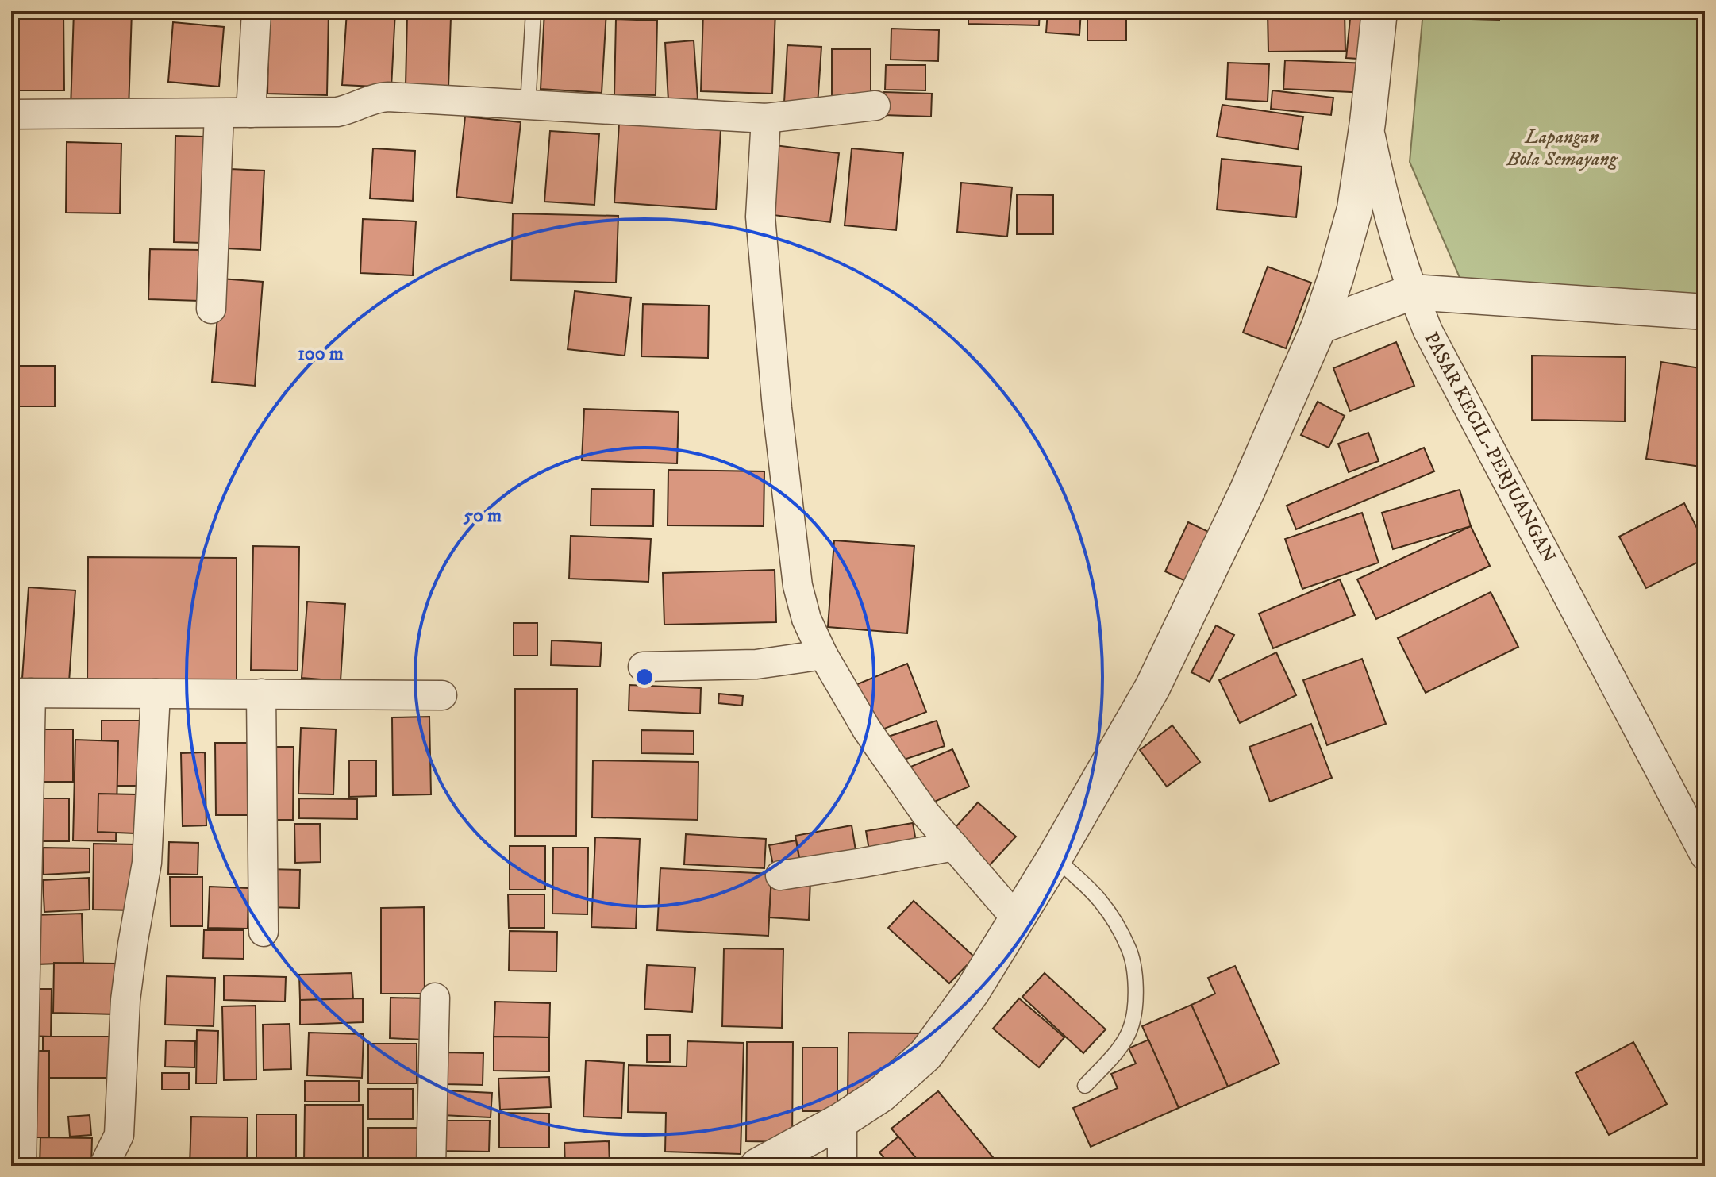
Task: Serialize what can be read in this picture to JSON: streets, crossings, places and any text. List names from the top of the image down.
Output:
{
  "streets": {
    "street": ["PASAR KECIL-PERJUANGAN"]
  },
  "parks": ["Lapangan Bola Semayang"],
  "rings": ["100 m", "50 m"]
}
